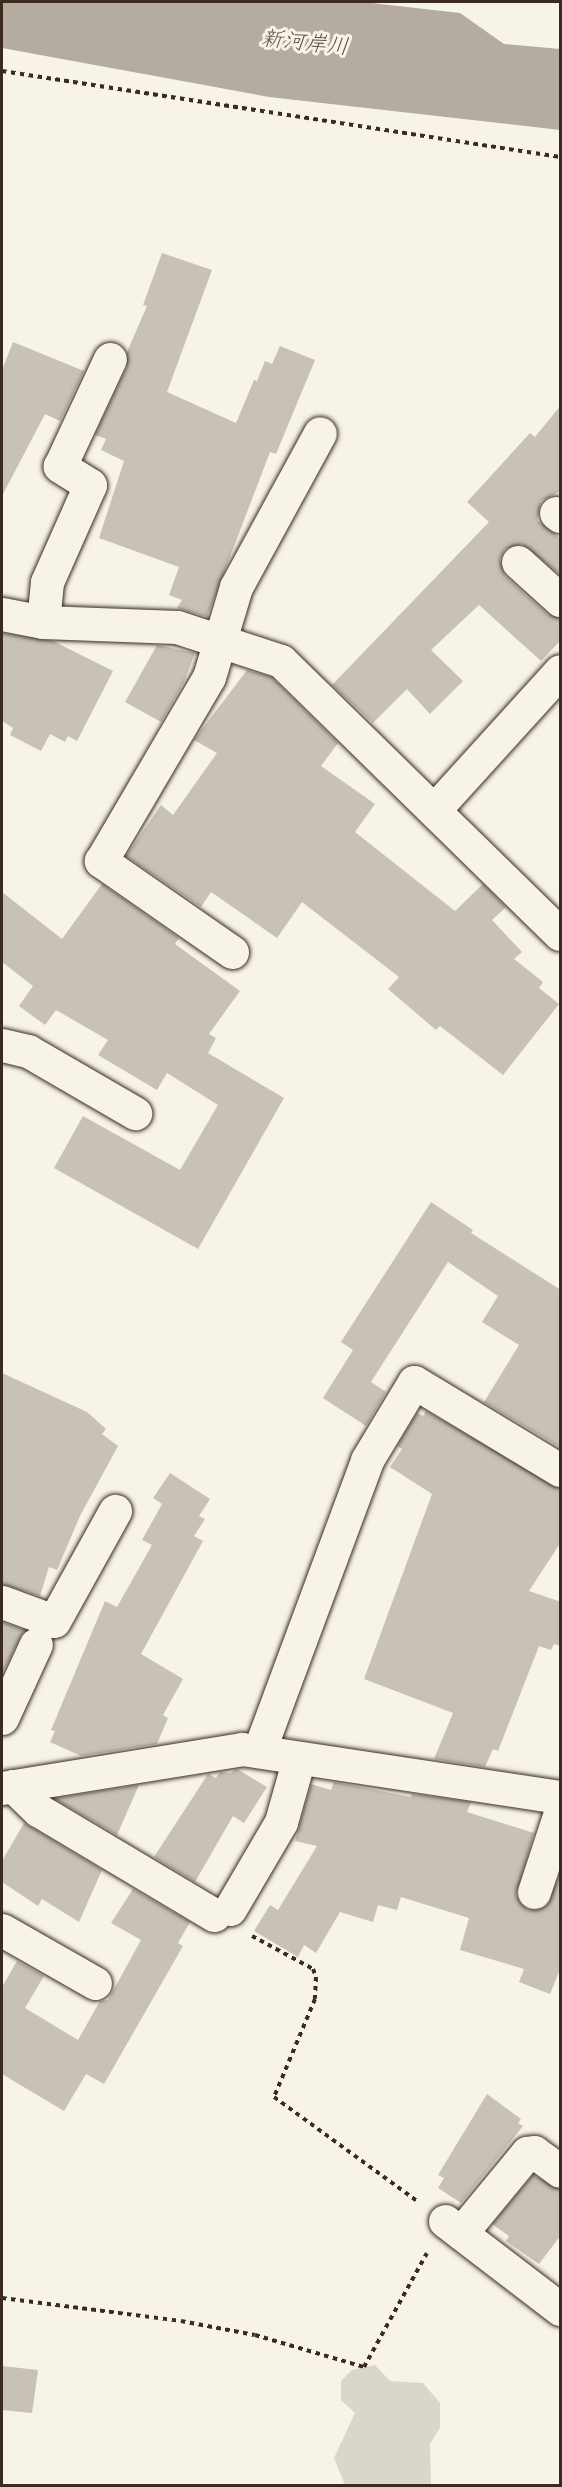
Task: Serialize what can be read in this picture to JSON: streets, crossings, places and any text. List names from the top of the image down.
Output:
{
  "water": ["新河岸川"]
}
